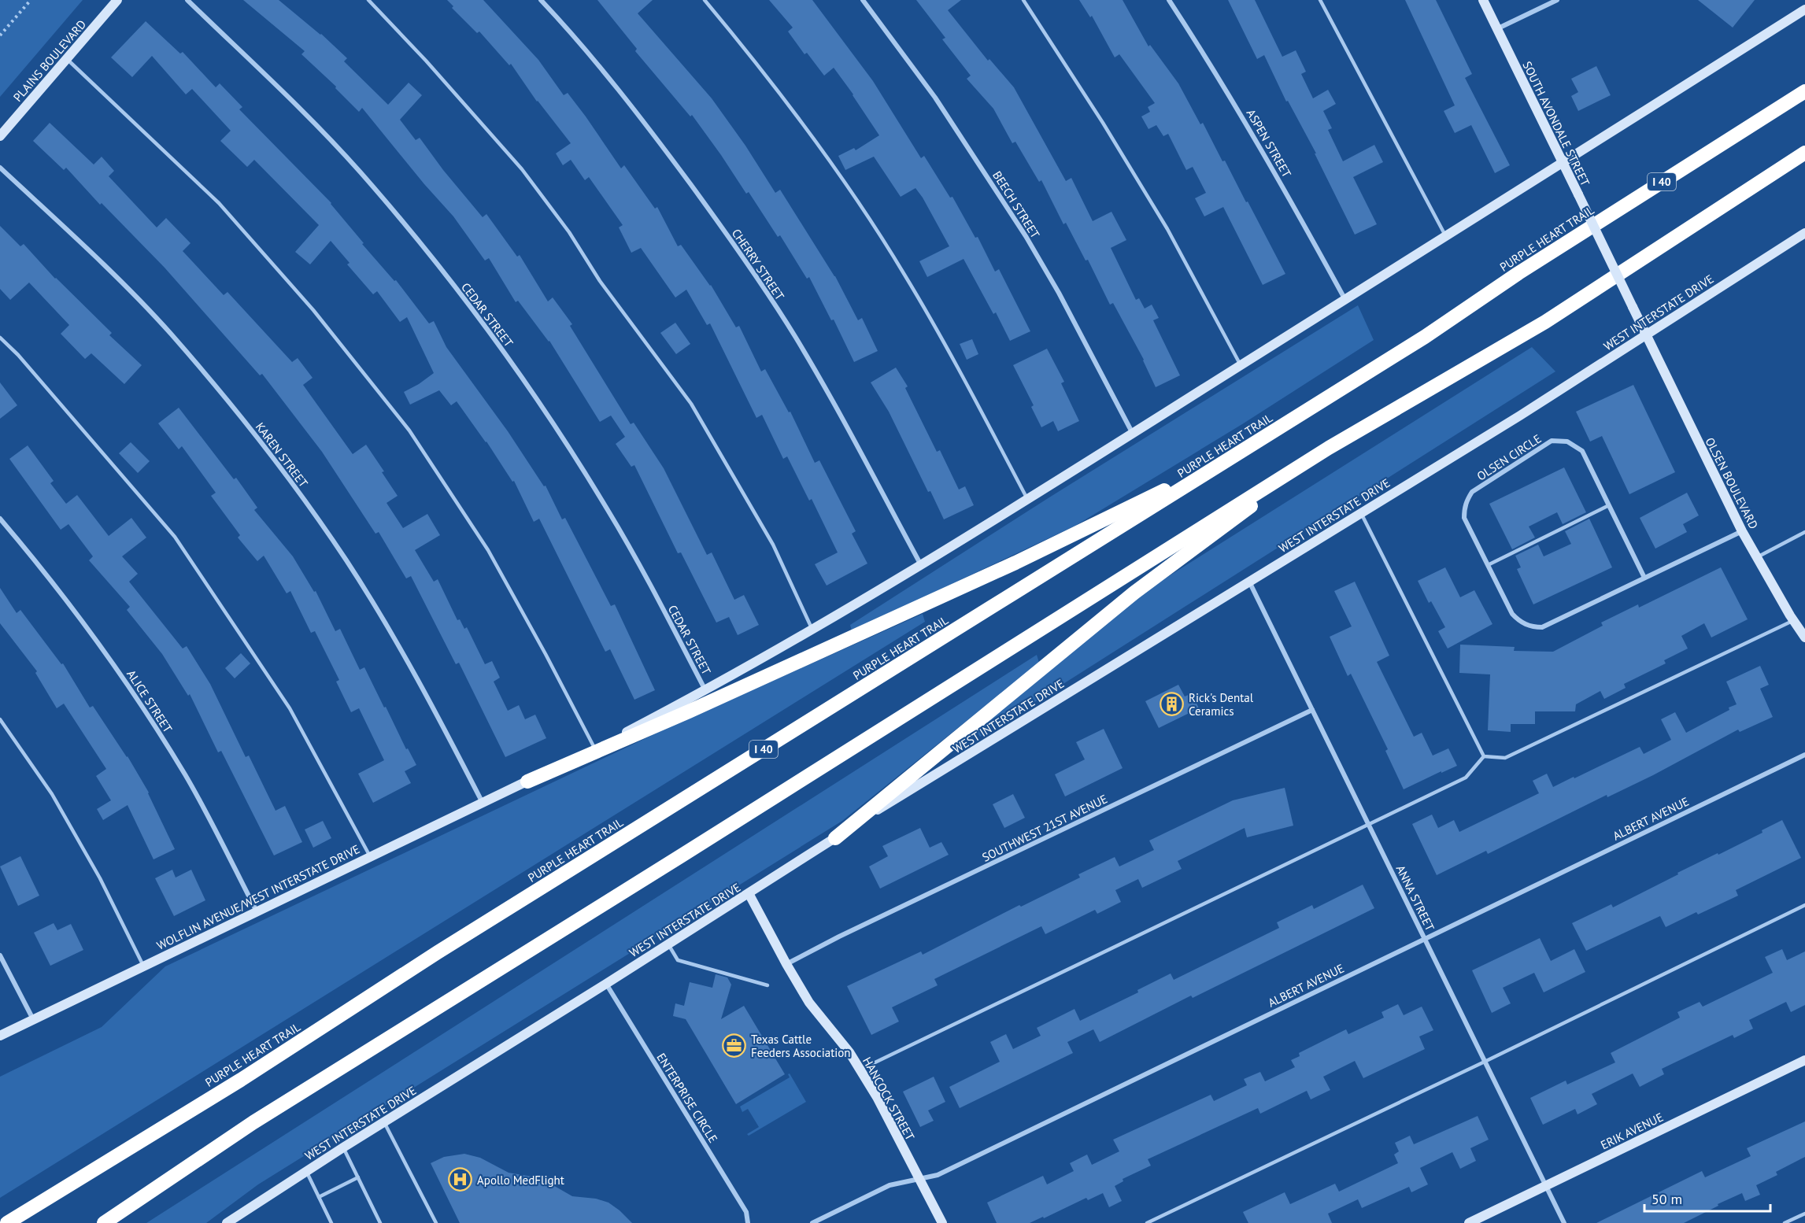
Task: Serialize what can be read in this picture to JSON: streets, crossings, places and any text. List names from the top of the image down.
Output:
{
  "streets": {
    "highway": ["I 40", "PURPLE HEART TRAIL"],
    "main road": [
      "PLAINS BOULEVARD",
      "SOUTH AVONDALE STREET",
      "WEST INTERSTATE DRIVE",
      "OLSEN BOULEVARD",
      "WOLFLIN AVENUE/WEST INTERSTATE DRIVE",
      "HANCOCK STREET",
      "ERIK AVENUE"
    ],
    "street": [
      "ASPEN STREET",
      "BEECH STREET",
      "CHERRY STREET",
      "CEDAR STREET",
      "KAREN STREET",
      "OLSEN CIRCLE",
      "ALICE STREET",
      "ALBERT AVENUE",
      "SOUTHWEST 21ST AVENUE",
      "ANNA STREET",
      "ENTERPRISE CIRCLE"
    ]
  },
  "crossings": [
    ["SOUTH AVONDALE STREET", "WEST INTERSTATE DRIVE"],
    ["SOUTH AVONDALE STREET", "OLSEN BOULEVARD"],
    ["WEST INTERSTATE DRIVE", "OLSEN BOULEVARD"],
    ["WEST INTERSTATE DRIVE", "ANNA STREET"],
    ["WEST INTERSTATE DRIVE", "ENTERPRISE CIRCLE"],
    ["WEST INTERSTATE DRIVE", "HANCOCK STREET"],
    ["KAREN STREET", "WOLFLIN AVENUE/WEST INTERSTATE DRIVE"],
    ["OLSEN CIRCLE", "OLSEN BOULEVARD"],
    ["ALICE STREET", "WOLFLIN AVENUE/WEST INTERSTATE DRIVE"],
    ["ALBERT AVENUE", "ANNA STREET"],
    ["ALBERT AVENUE", "HANCOCK STREET"],
    ["SOUTHWEST 21ST AVENUE", "ANNA STREET"],
    ["SOUTHWEST 21ST AVENUE", "HANCOCK STREET"],
    ["ANNA STREET", "ERIK AVENUE"]
  ],
  "places": {
    "building": ["Rick's Dental Ceramics"],
    "office": ["Texas Cattle Feeders Association"],
    "hospital": ["Apollo MedFlight"]
  },
  "scale_bar": "50 m"
}
